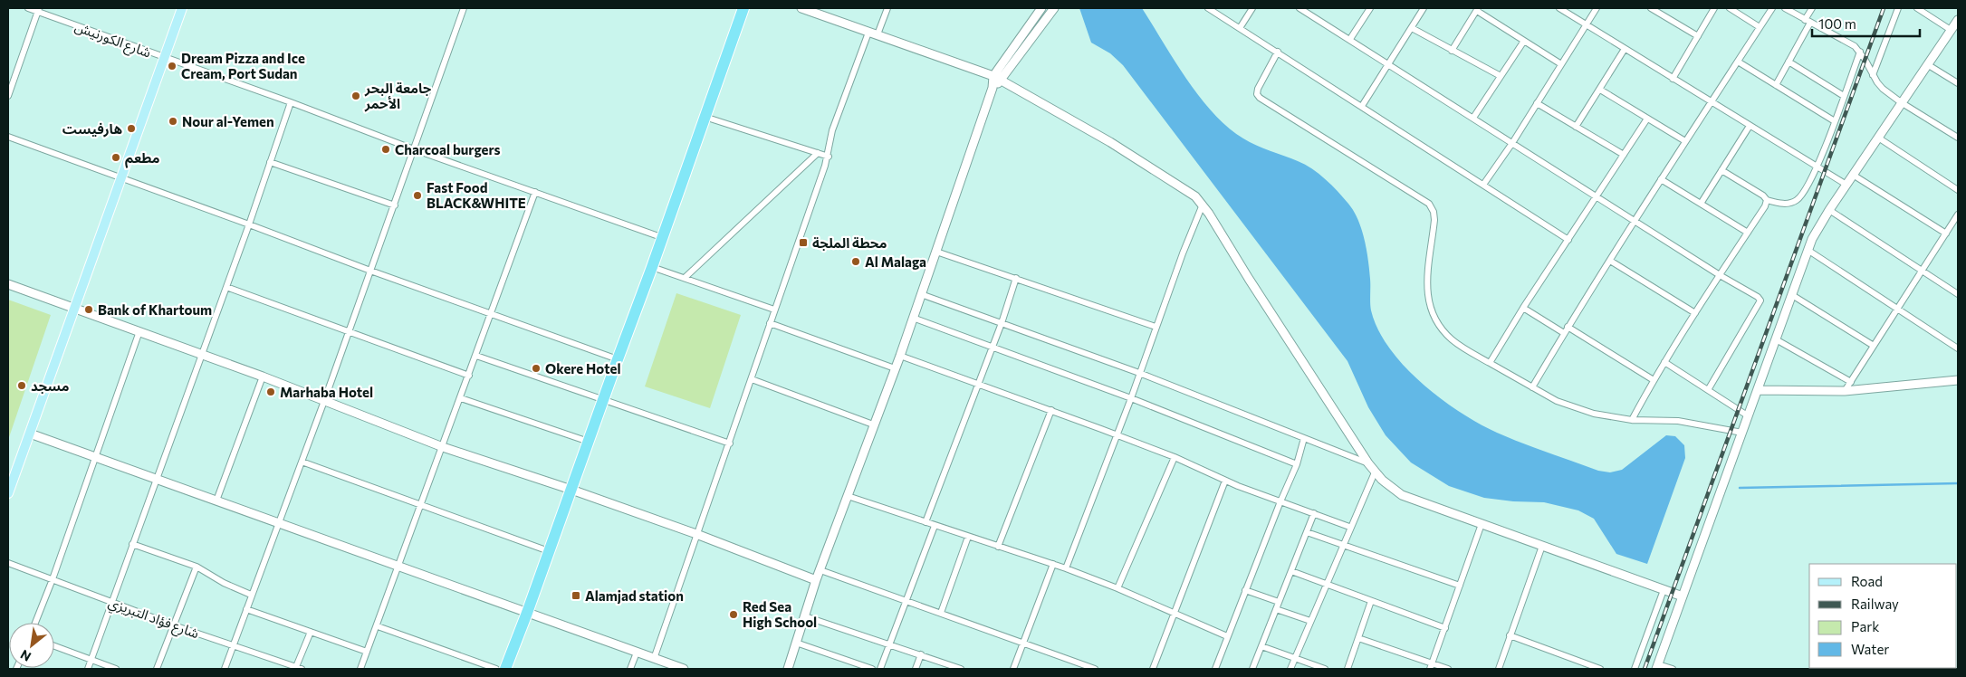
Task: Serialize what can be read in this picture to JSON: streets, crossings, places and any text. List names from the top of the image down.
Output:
{
  "streets": {
    "street": ["شارع الكورنيش", "شارع فؤاد التبريزي"]
  },
  "places": {
    "other": [
      "Dream Pizza and Ice Cream, Port Sudan",
      "جامعة البحر الأحمر",
      "Nour al-Yemen",
      "هارفيست",
      "Charcoal burgers",
      "مطعم",
      "Fast Food BLACK&WHITE",
      "Al Malaga",
      "Bank of Khartoum",
      "Okere Hotel",
      "مسجد",
      "Marhaba Hotel",
      "Red Sea High School"
    ],
    "transit": ["محطة الملجة", "Alamjad station"]
  },
  "legend": [
    "Road",
    "Railway",
    "Park",
    "Water"
  ],
  "scale_bar": "100 m",
  "north": "bottom left"
}
